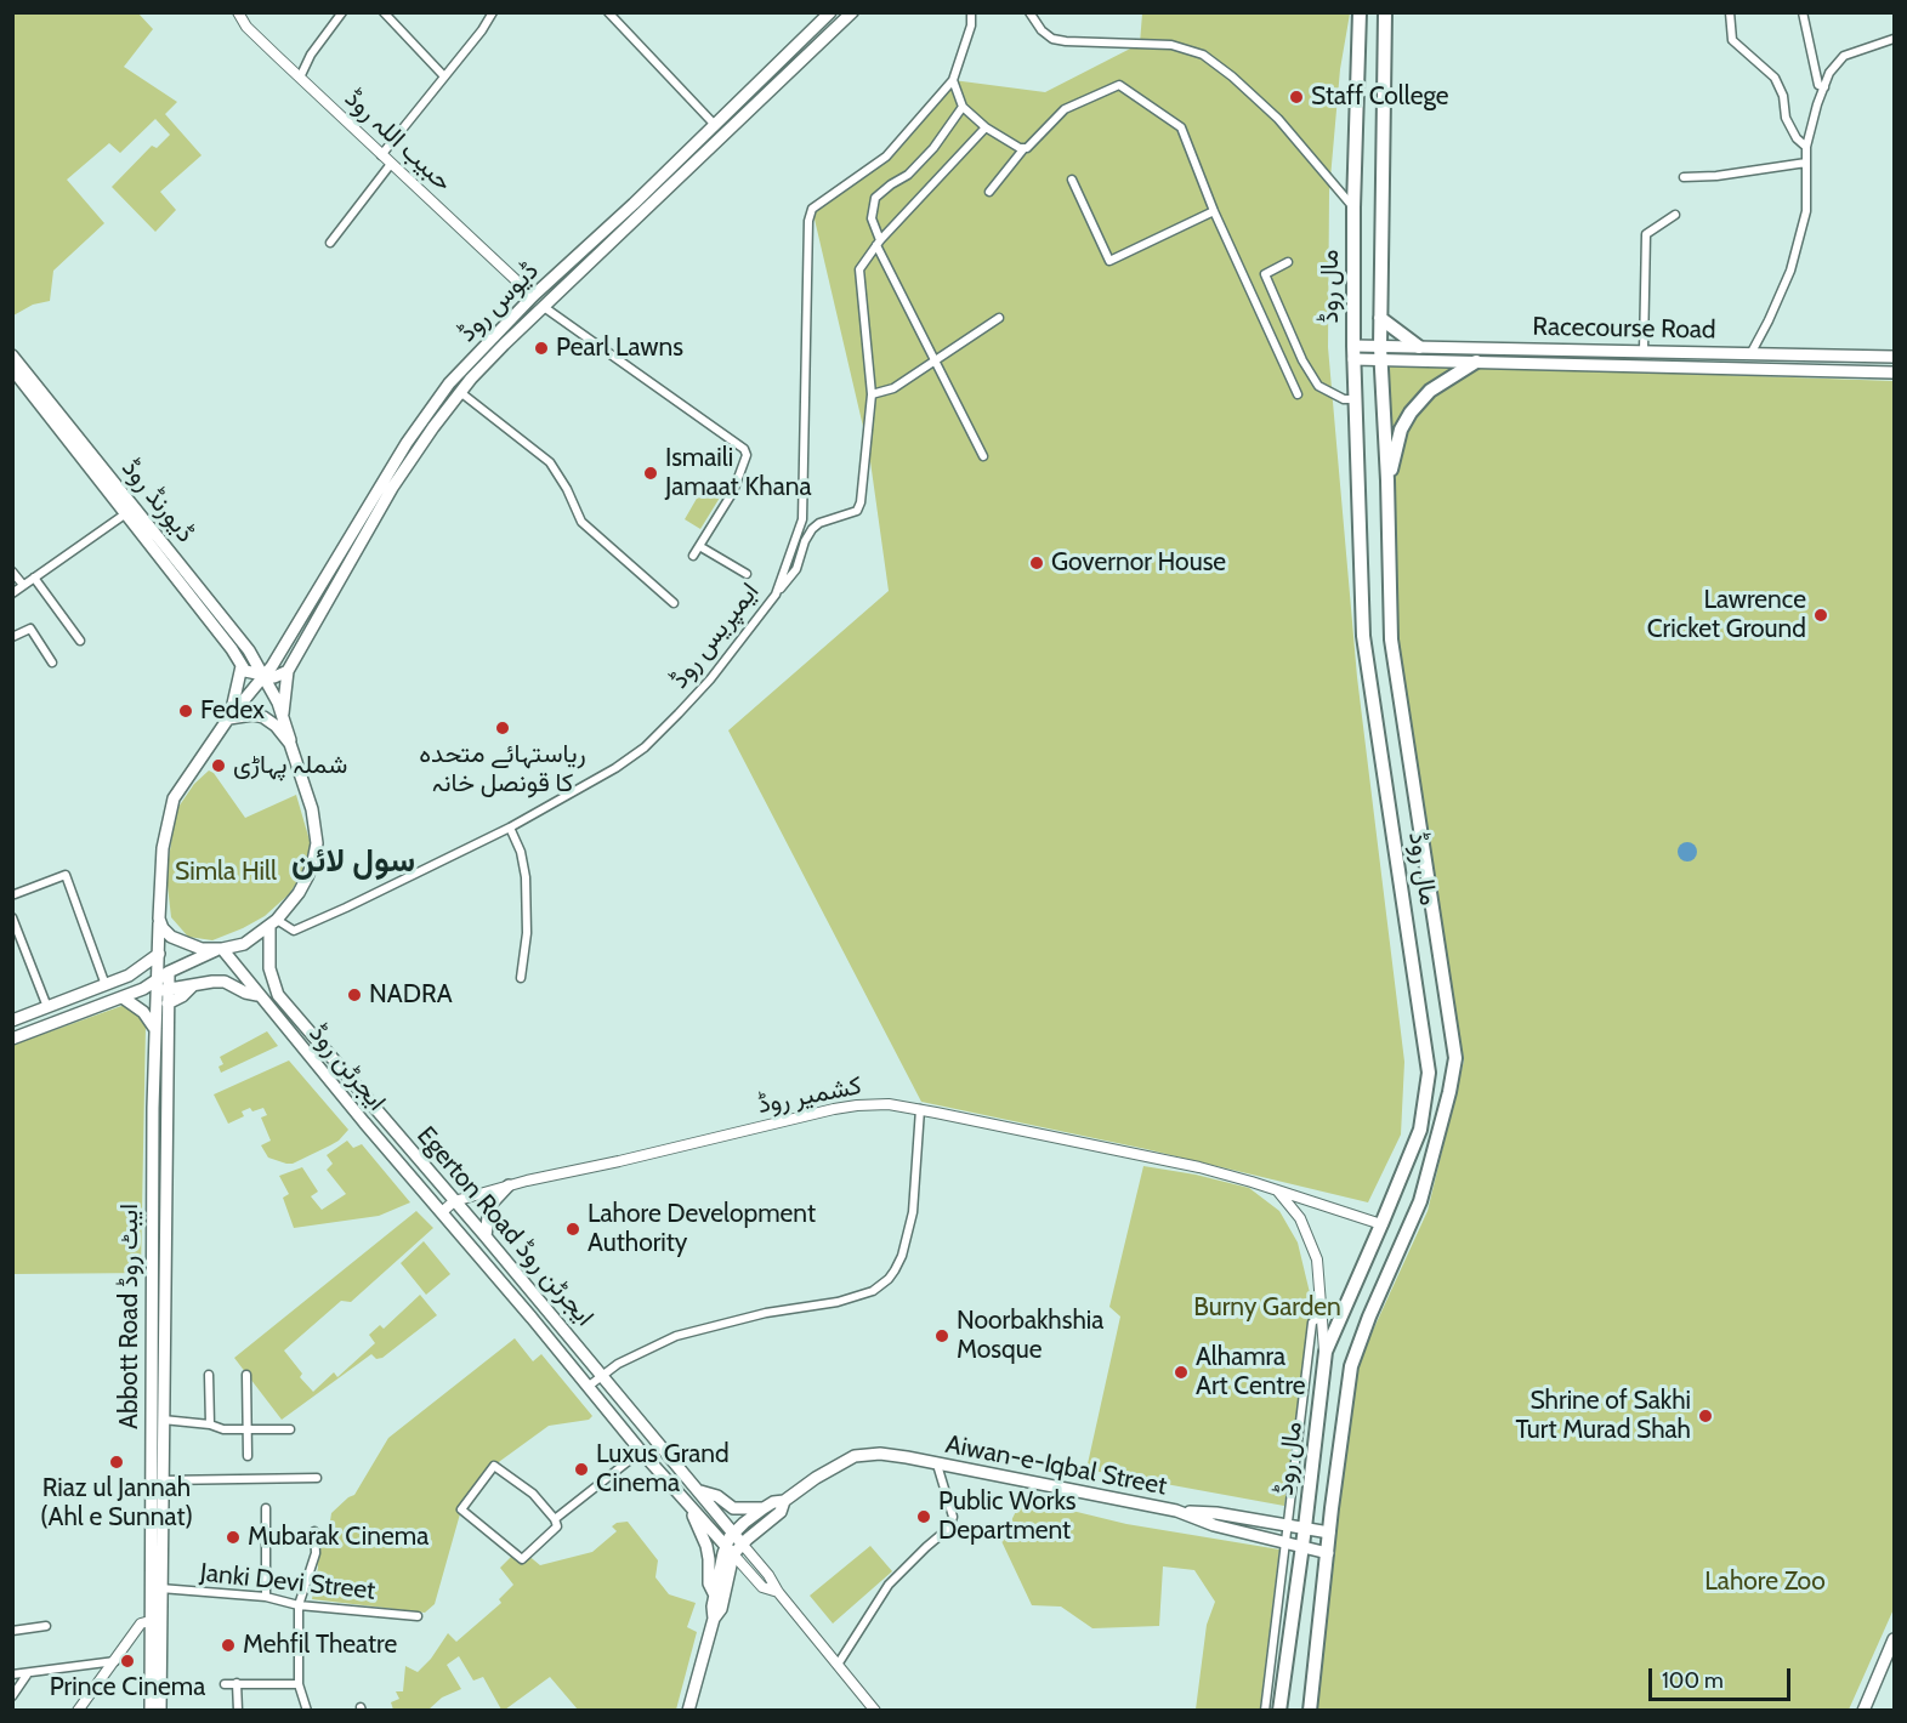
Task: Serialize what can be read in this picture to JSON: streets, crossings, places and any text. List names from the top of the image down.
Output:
{
  "streets": {
    "main road": [
      "مال روڈ",
      "ڈیوس روڈ",
      "Racecourse Road",
      "ڈیورنڈ روڈ",
      "ایجرٹن روڈ",
      "Egerton Road ایجرٹن روڈ",
      "Abbott Road ایبٹ روڈ",
      "Aiwan-e-Iqbal Street"
    ],
    "street": [
      "حبیب اللہ روڈ",
      "ایمپریس روڈ",
      "کشمیر روڈ",
      "Janki Devi Street"
    ]
  },
  "crossings": [
    ["حبیب اللہ روڈ", "ڈیوس روڈ"],
    ["مال روڈ", "Racecourse Road"],
    ["مال روڈ", "کشمیر روڈ"],
    ["مال روڈ", "Aiwan-e-Iqbal Street"],
    ["ڈیوس روڈ", "ڈیورنڈ روڈ"],
    ["ڈیوس روڈ", "ایمپریس روڈ"],
    ["ڈیوس روڈ", "ایجرٹن روڈ"],
    ["ڈیوس روڈ", "Egerton Road ایجرٹن روڈ"],
    ["ڈیوس روڈ", "Abbott Road ایبٹ روڈ"],
    ["ڈیورنڈ روڈ", "ایمپریس روڈ"],
    ["ڈیورنڈ روڈ", "ایجرٹن روڈ"],
    ["ڈیورنڈ روڈ", "Egerton Road ایجرٹن روڈ"],
    ["ڈیورنڈ روڈ", "Abbott Road ایبٹ روڈ"],
    ["ایمپریس روڈ", "ایجرٹن روڈ"],
    ["ایمپریس روڈ", "Egerton Road ایجرٹن روڈ"],
    ["ایمپریس روڈ", "Abbott Road ایبٹ روڈ"],
    ["ایجرٹن روڈ", "کشمیر روڈ"],
    ["ایجرٹن روڈ", "Egerton Road ایجرٹن روڈ"],
    ["ایجرٹن روڈ", "Abbott Road ایبٹ روڈ"],
    ["کشمیر روڈ", "Egerton Road ایجرٹن روڈ"],
    ["Egerton Road ایجرٹن روڈ", "Abbott Road ایبٹ روڈ"],
    ["Egerton Road ایجرٹن روڈ", "Aiwan-e-Iqbal Street"],
    ["Abbott Road ایبٹ روڈ", "Janki Devi Street"]
  ],
  "districts": ["سول لائن"],
  "parks": ["Simla Hill", "Burny Garden", "Lahore Zoo"],
  "places": [
    "Staff College",
    "Pearl Lawns",
    "Ismaili Jamaat Khana",
    "Governor House",
    "Lawrence Cricket Ground",
    "Fedex",
    "ریاستہائے متحدہ کا قونصل خانہ",
    "شملہ پہاڑی",
    "NADRA",
    "Lahore Development Authority",
    "Noorbakhshia Mosque",
    "Alhamra Art Centre",
    "Shrine of Sakhi Turt Murad Shah",
    "Riaz ul Jannah (Ahl e Sunnat)",
    "Luxus Grand Cinema",
    "Public Works Department",
    "Mubarak Cinema",
    "Mehfil Theatre",
    "Prince Cinema"
  ],
  "scale_bar": "100 m"
}
